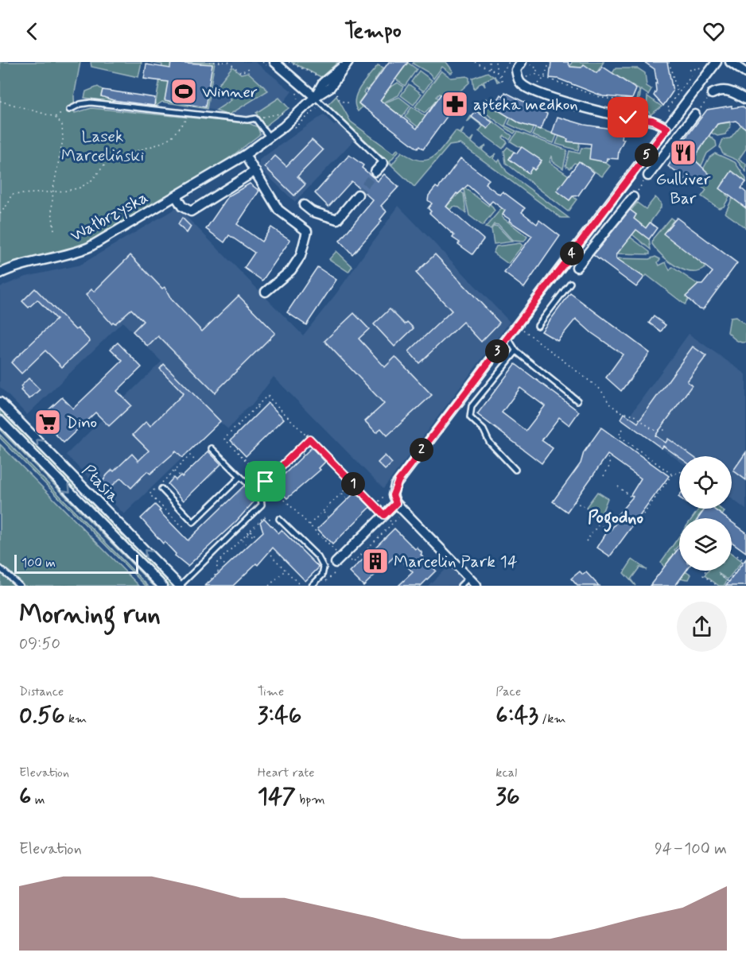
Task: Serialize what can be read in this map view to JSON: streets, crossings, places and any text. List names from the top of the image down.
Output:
{
  "streets": {
    "street": ["Wałbrzyska", "Ptasia"]
  },
  "districts": ["Pogodno"],
  "parks": ["Lasek Marceliński"],
  "places": {
    "sports": ["Winner"],
    "pharmacy": ["apteka medkon"],
    "restaurant": ["Gulliver Bar"],
    "supermarket": ["Dino"],
    "building": ["Marcelin Park 14"]
  },
  "scale_bar": "100 m",
  "page": {
    "header": "Tempo",
    "pins": [
      "5",
      "4",
      "3",
      "2",
      "1"
    ],
    "scale": "100 m",
    "heading": ["Morning run", "09:50"],
    "stats": [
      ["Distance", "0.56 km"],
      ["Time", "3:46"],
      ["Pace", "6:43 /km"],
      ["Elevation", "6 m"],
      ["Heart rate", "147 bpm"],
      ["kcal", "36"]
    ],
    "chart": ["Elevation", "94–100 m"]
  }
}
